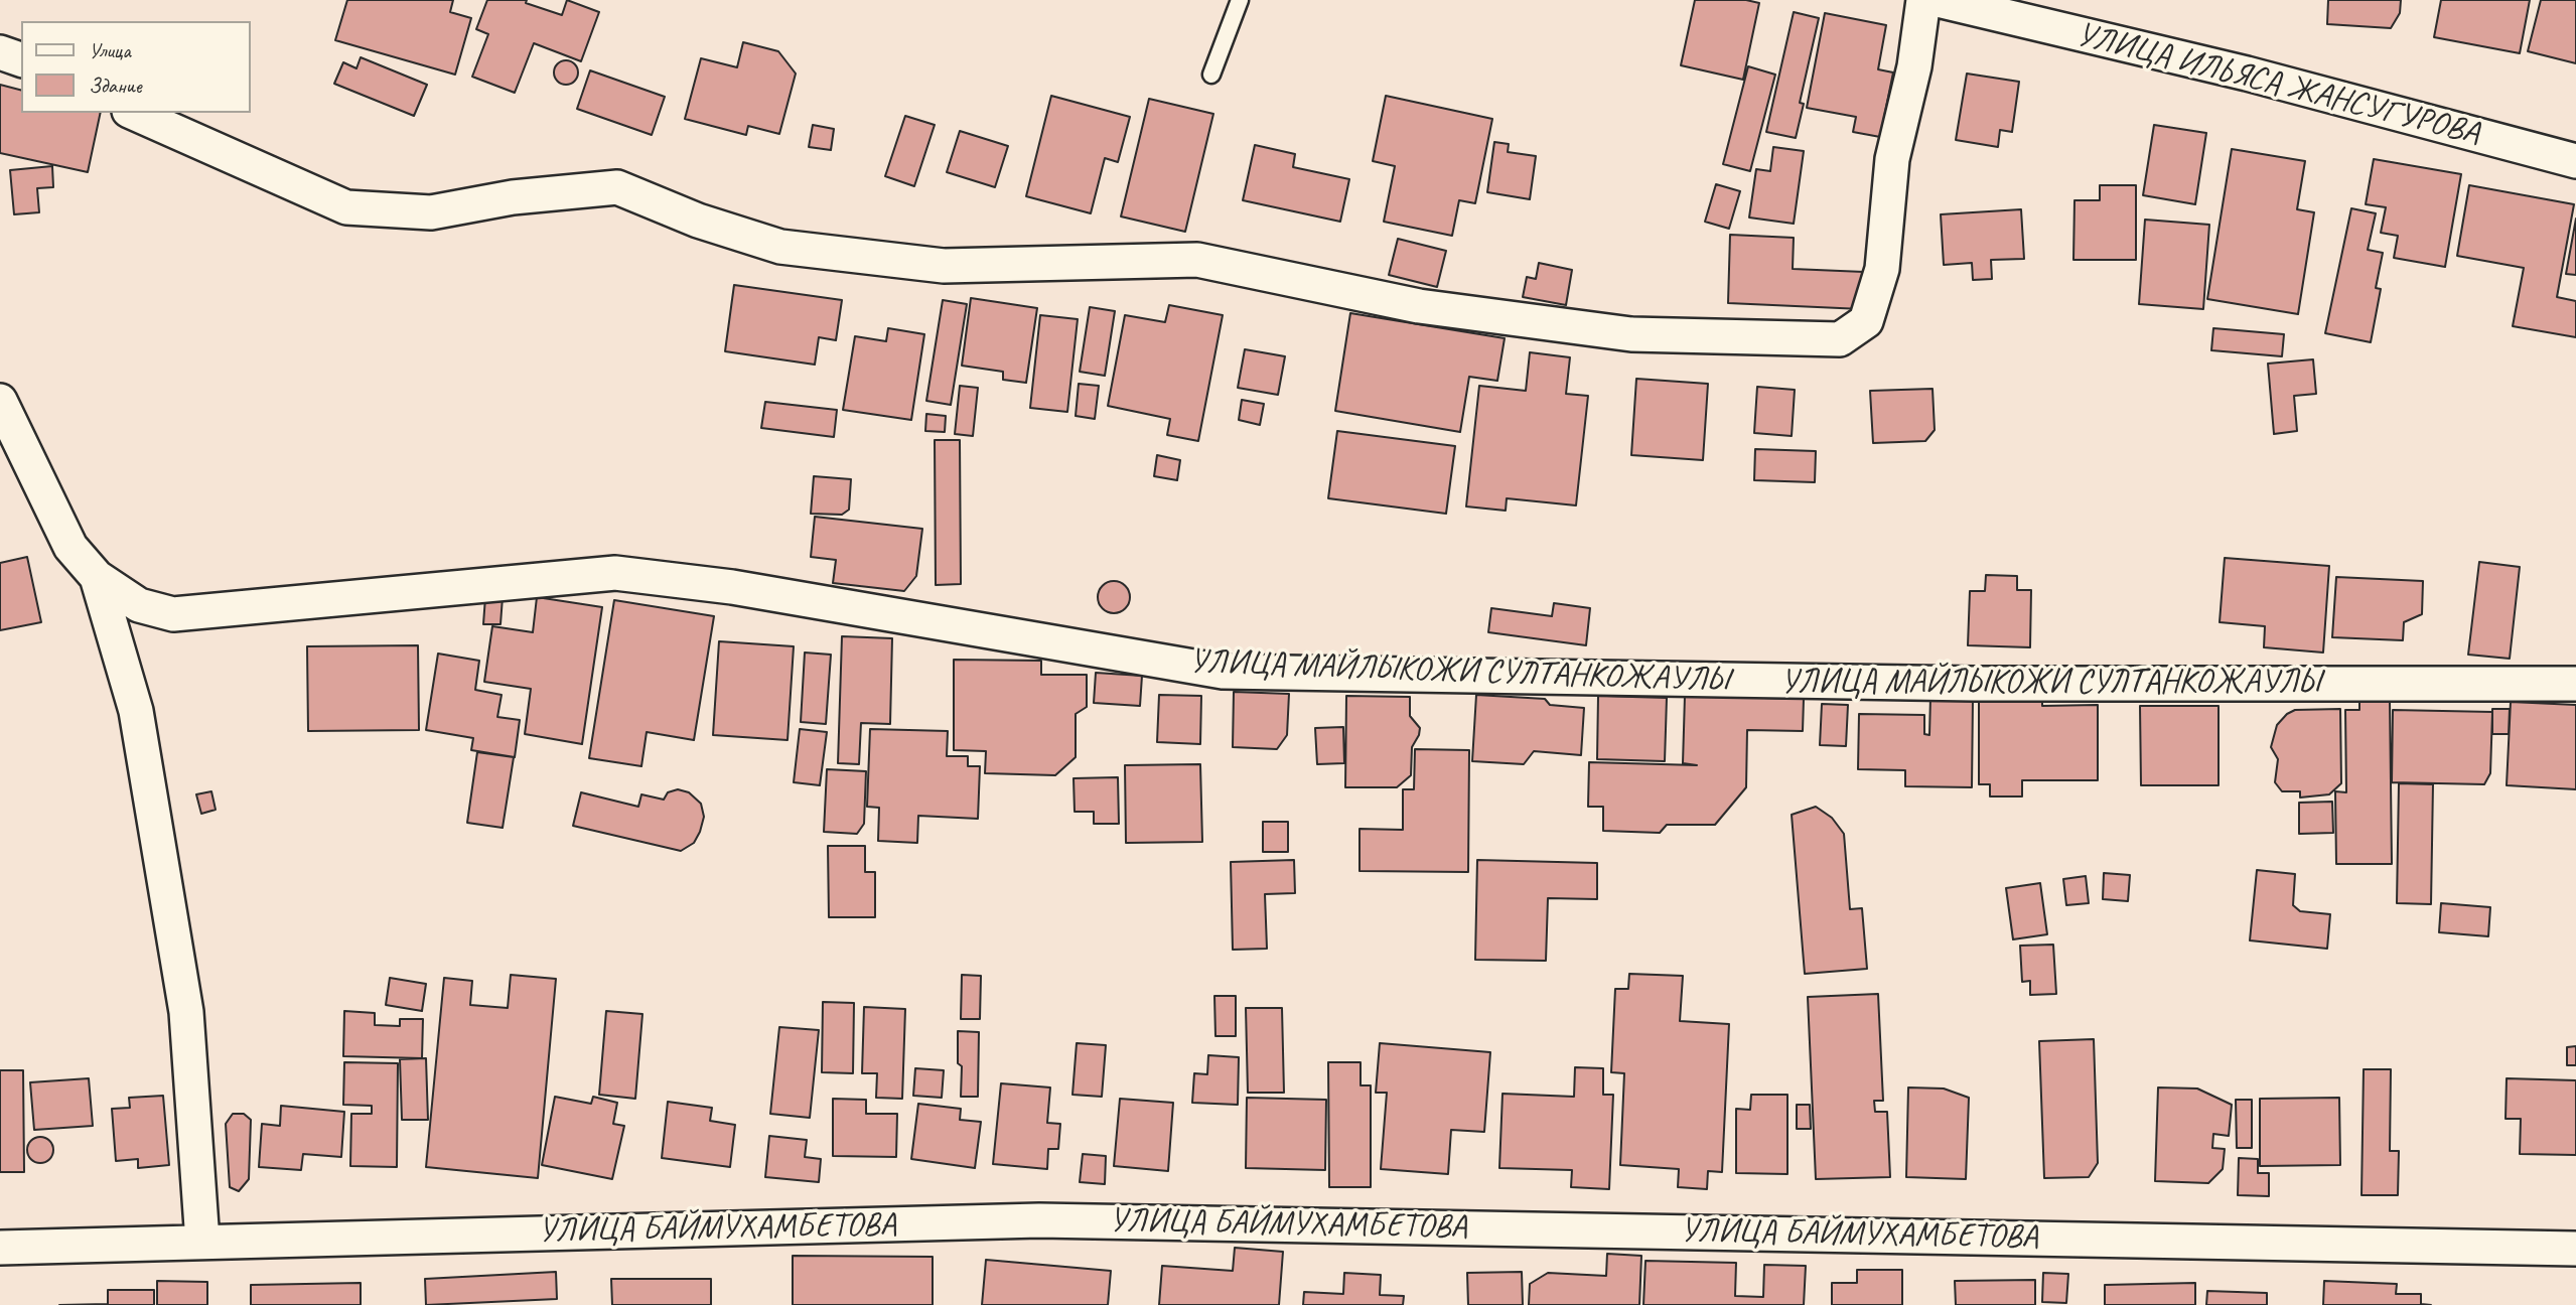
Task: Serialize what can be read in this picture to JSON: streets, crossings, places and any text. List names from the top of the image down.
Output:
{
  "streets": {
    "street": ["УЛИЦА ИЛЬЯСА ЖАНСУГУРОВА", "УЛИЦА МАЙЛЫКОЖИ СУЛТАНКОЖАУЛЫ", "УЛИЦА БАЙМУХАМБЕТОВА"]
  },
  "legend": ["Улица", "Здание"]
}
